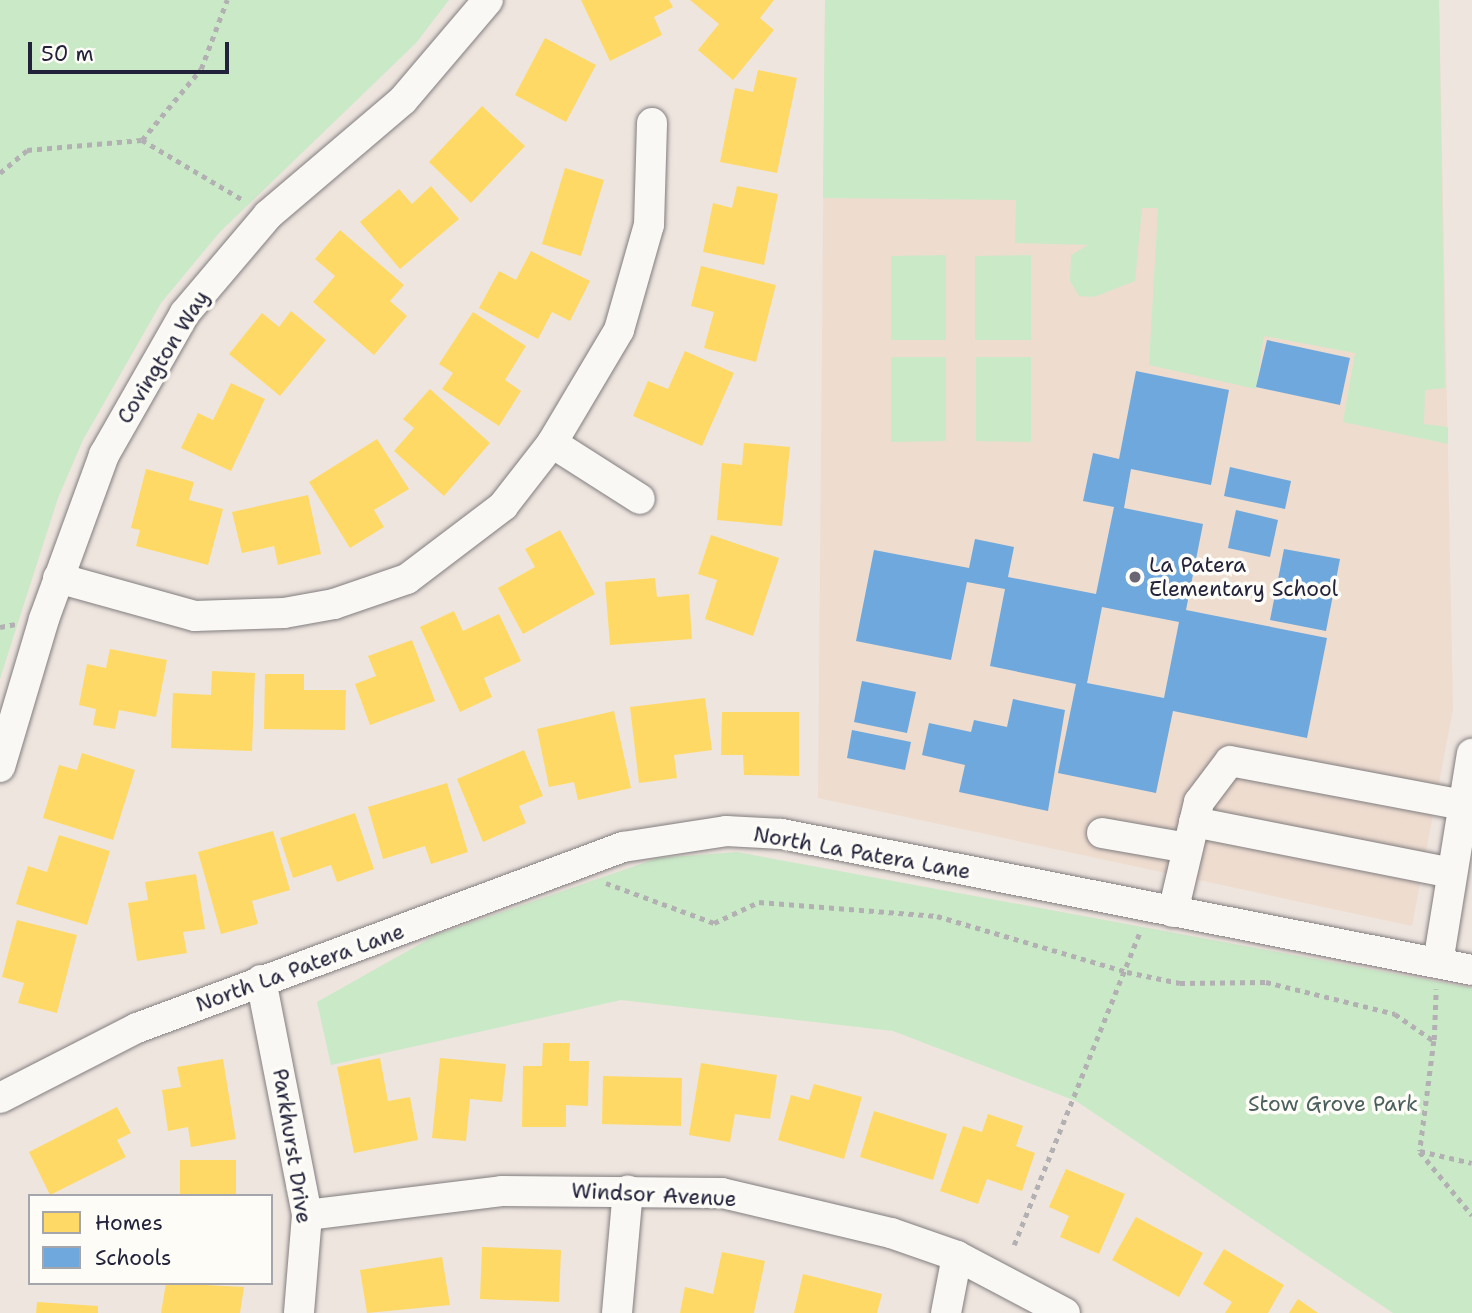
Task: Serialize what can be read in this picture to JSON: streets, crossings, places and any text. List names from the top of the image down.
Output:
{
  "streets": {
    "street": [
      "Covington Way",
      "North La Patera Lane",
      "Parkhurst Drive",
      "Windsor Avenue"
    ]
  },
  "crossings": [
    ["North La Patera Lane", "Parkhurst Drive"],
    ["Parkhurst Drive", "Windsor Avenue"]
  ],
  "parks": ["Stow Grove Park"],
  "places": ["La Patera Elementary School"],
  "legend": ["Homes", "Schools"],
  "scale_bar": "50 m"
}
